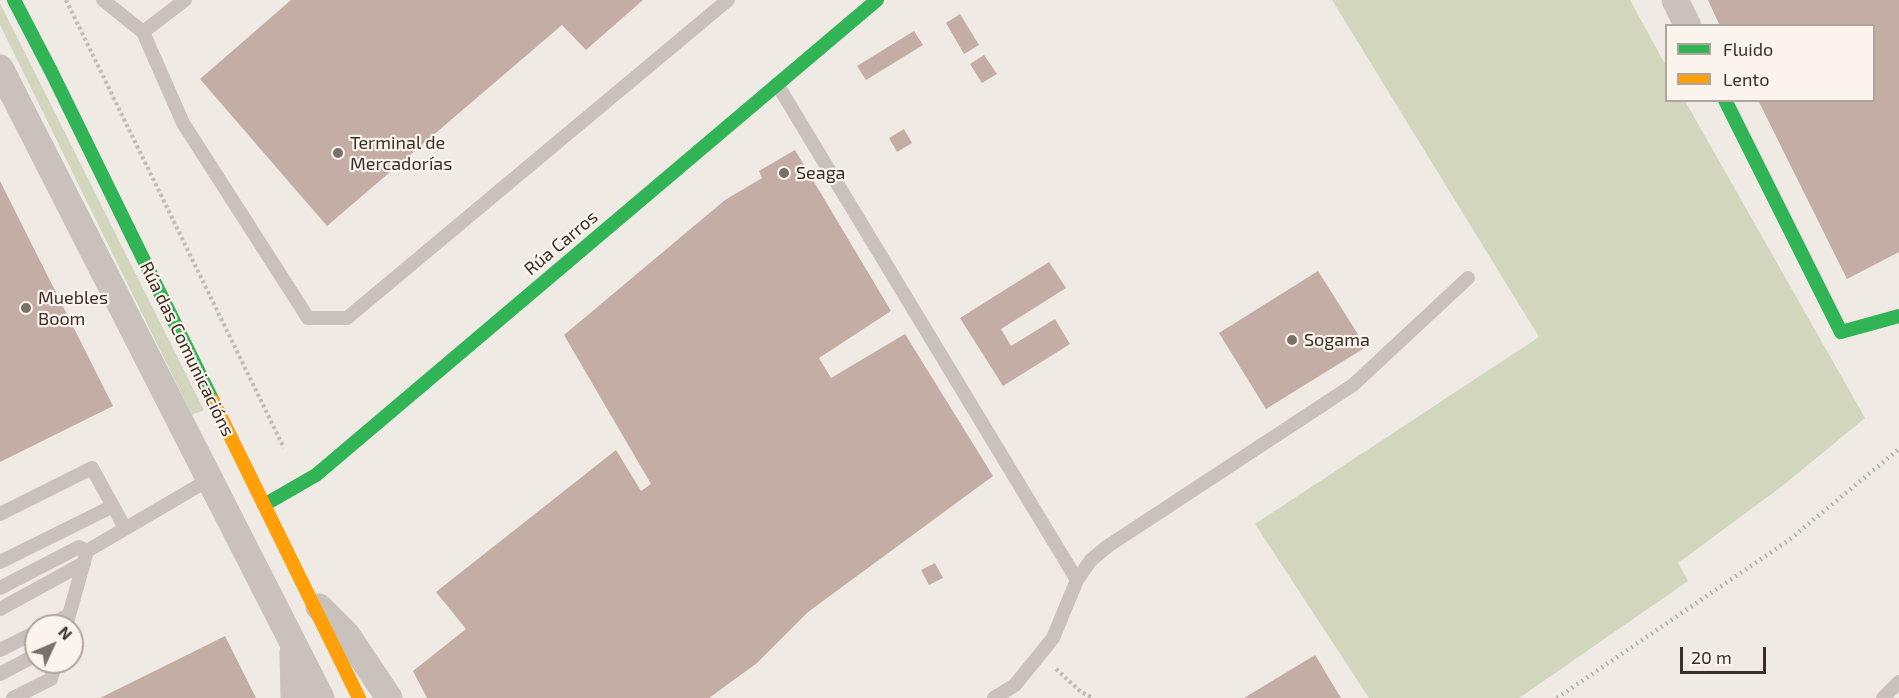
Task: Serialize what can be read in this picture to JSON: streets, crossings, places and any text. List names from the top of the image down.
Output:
{
  "streets": {
    "street": ["Rúa Carros", "Rúa das Comunicacións"]
  },
  "crossings": [
    ["Rúa Carros", "Rúa das Comunicacións"]
  ],
  "places": [
    "Terminal de Mercadorías",
    "Seaga",
    "Muebles Boom",
    "Sogama"
  ],
  "legend": ["Fluido", "Lento"],
  "scale_bar": "20 m",
  "north": "top right"
}
